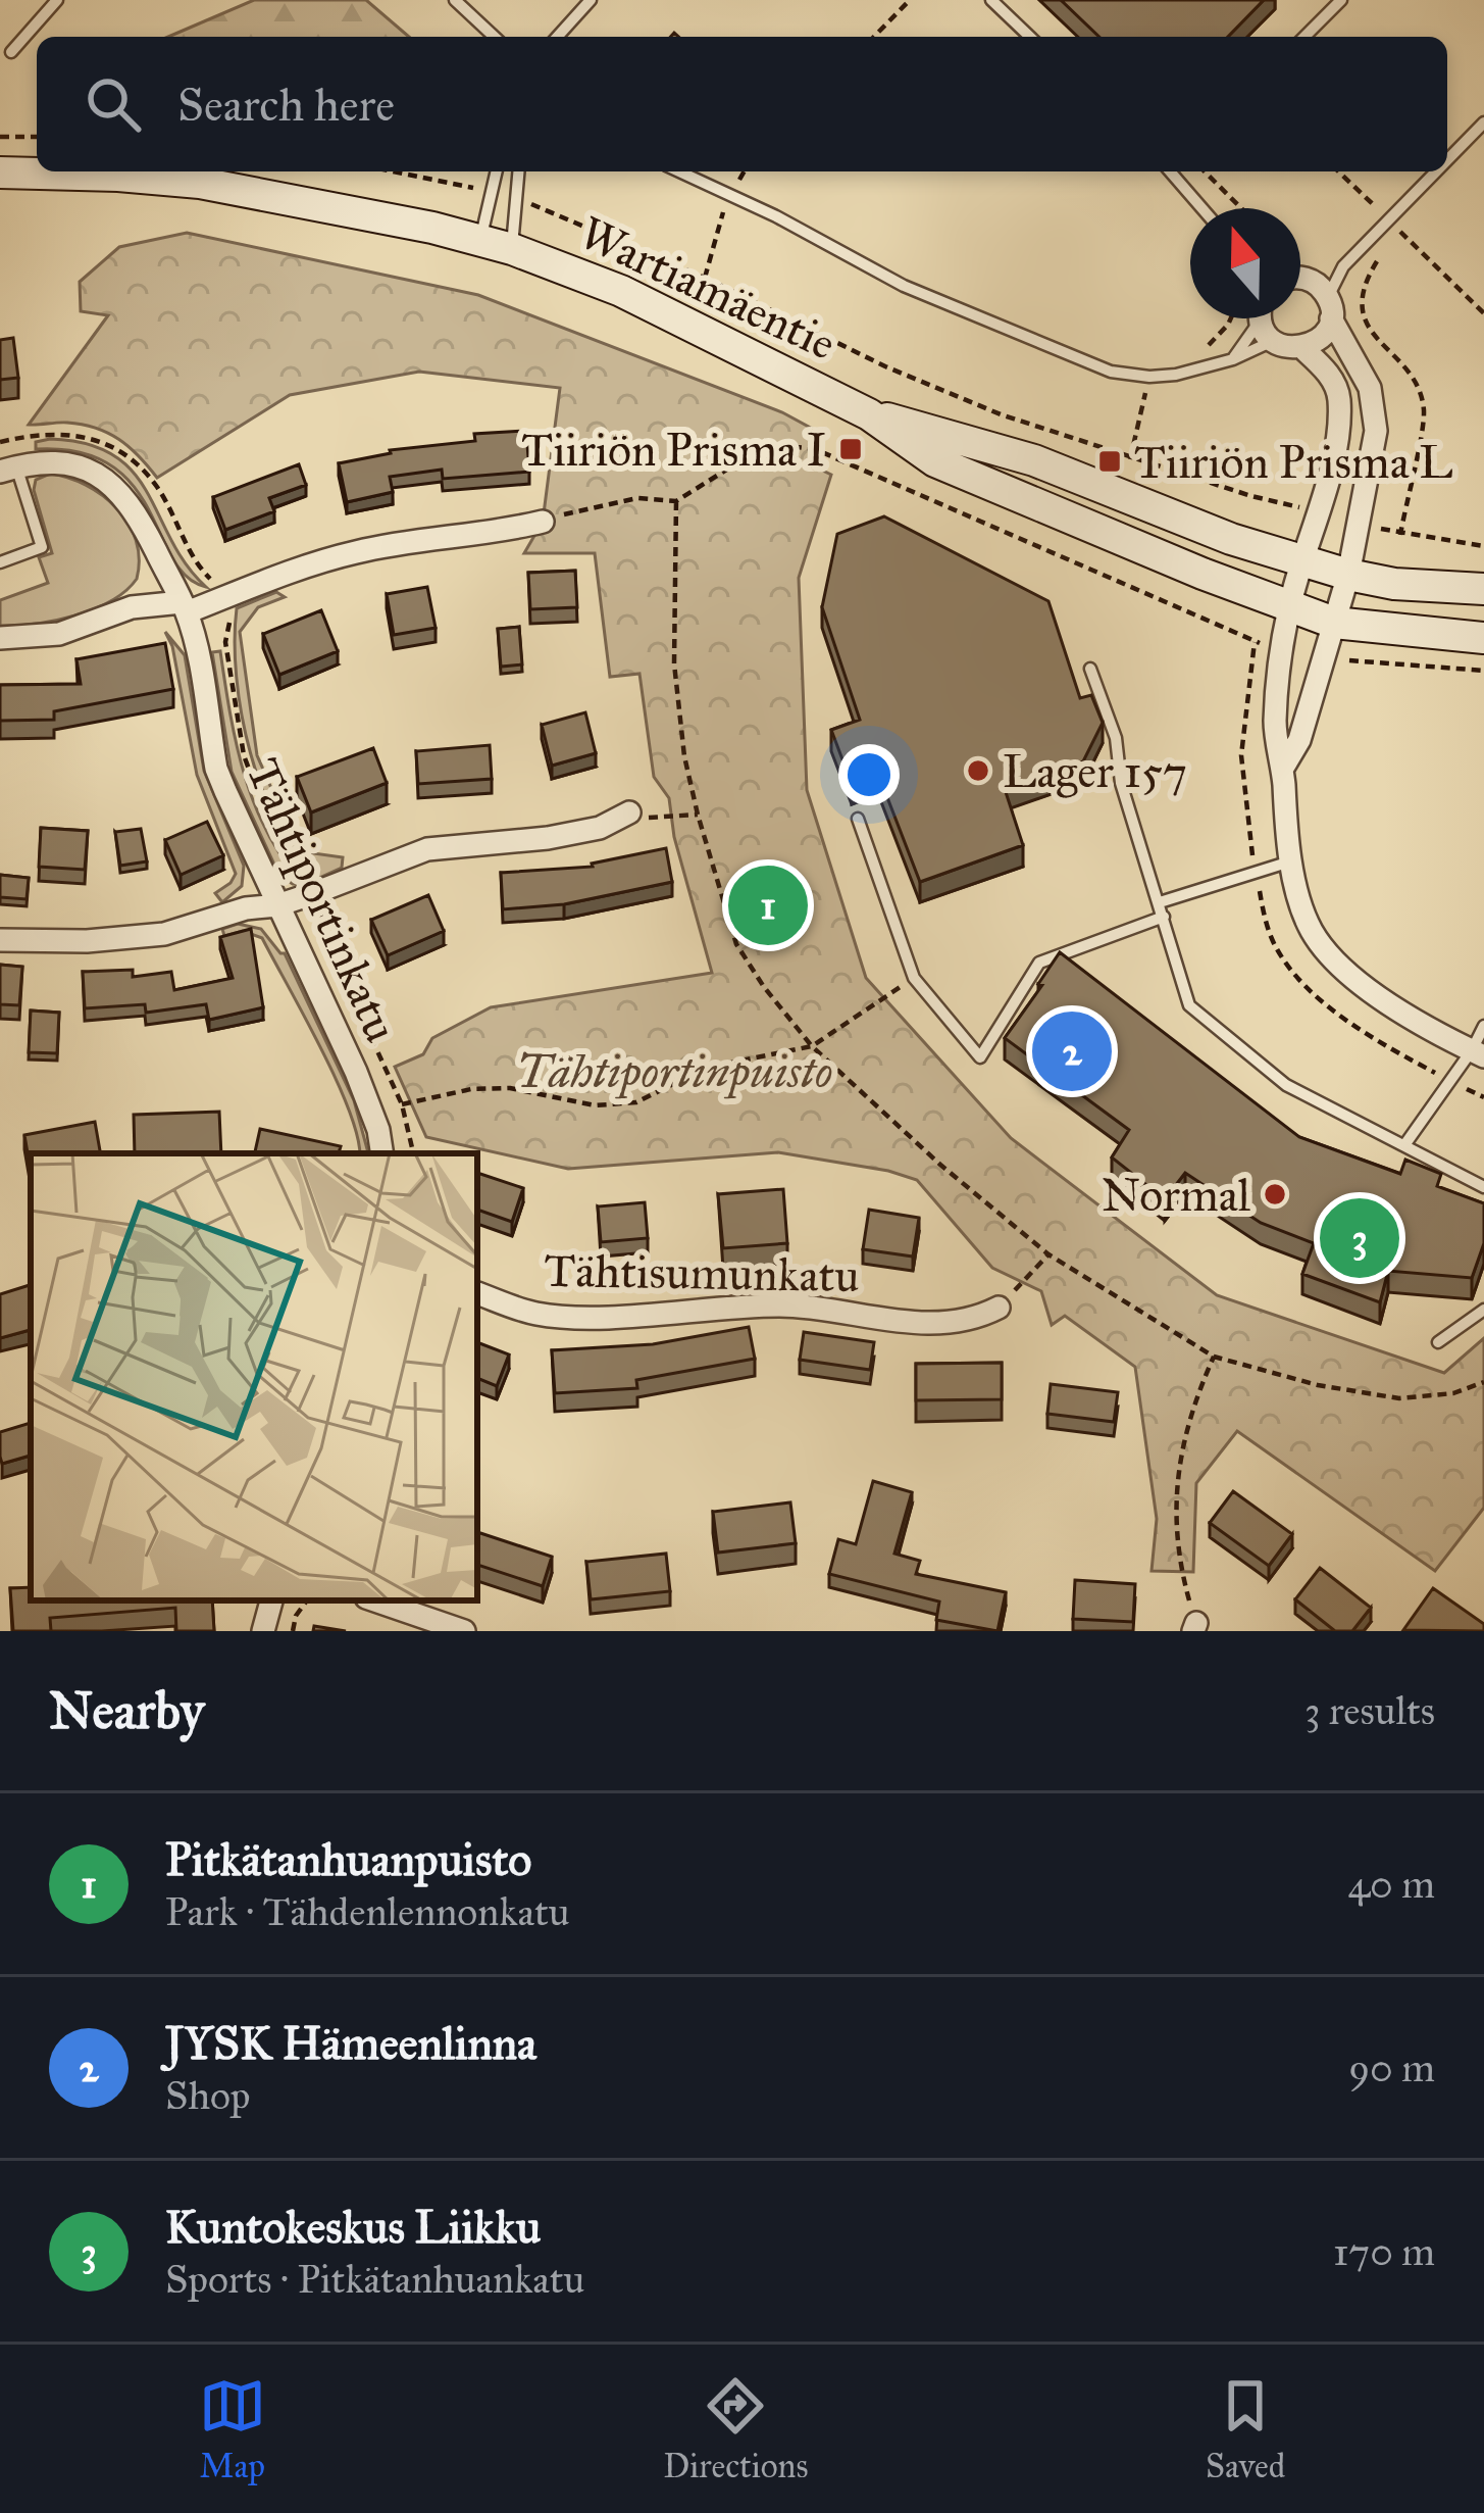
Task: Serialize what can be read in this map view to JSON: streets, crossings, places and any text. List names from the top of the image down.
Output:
{
  "streets": {
    "main road": ["Wartiamäentie"],
    "street": ["Tähtiportinkatu", "Tähtisumunkatu"]
  },
  "parks": ["Tähtiportinpuisto"],
  "places": {
    "transit": ["Tiiriön Prisma I", "Tiiriön Prisma L"],
    "other": ["Lager 157", "Normal"]
  },
  "north": "top",
  "page": {
    "search": "Search here",
    "pins": ["1", "2", "3"],
    "heading": ["Nearby", "3 results"],
    "list": [
      {
        "mark": "1",
        "name": "Pitkätanhuanpuisto",
        "note": "Park · Tähdenlennonkatu",
        "value": "40 m"
      },
      {
        "mark": "2",
        "name": "JYSK Hämeenlinna",
        "note": "Shop",
        "value": "90 m"
      },
      {
        "mark": "3",
        "name": "Kuntokeskus Liikku",
        "note": "Sports · Pitkätanhuankatu",
        "value": "170 m"
      }
    ],
    "nav": ["Map", "Directions", "Saved"]
  }
}
